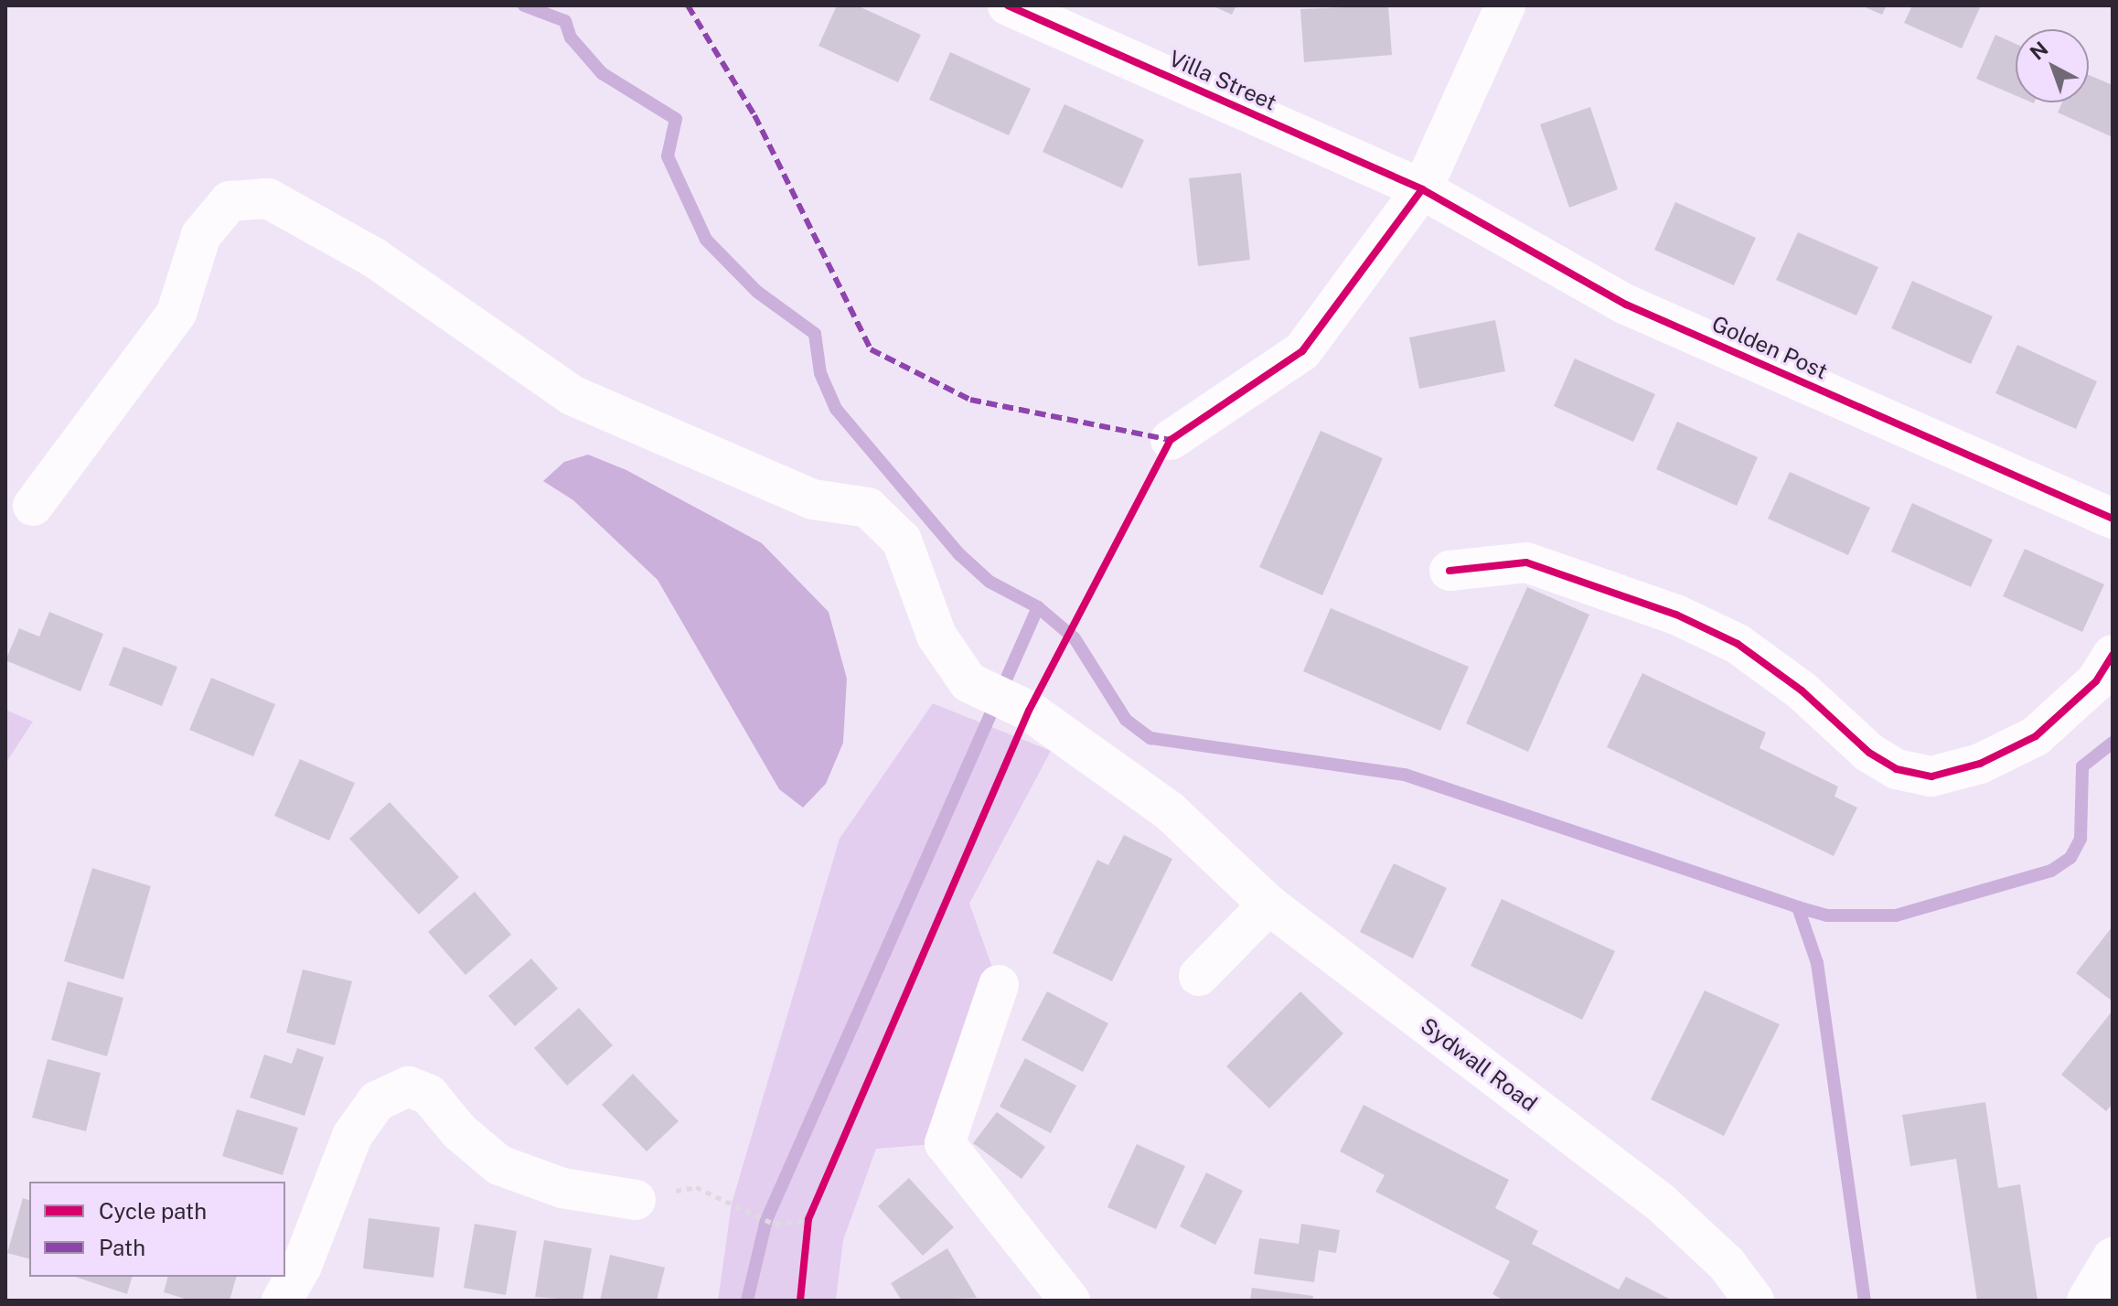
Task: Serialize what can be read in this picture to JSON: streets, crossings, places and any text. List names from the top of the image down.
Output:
{
  "streets": {
    "street": ["Villa Street", "Golden Post", "Sydwall Road"]
  },
  "crossings": [
    ["Villa Street", "Golden Post"]
  ],
  "legend": ["Cycle path", "Path"],
  "north": "top left"
}
